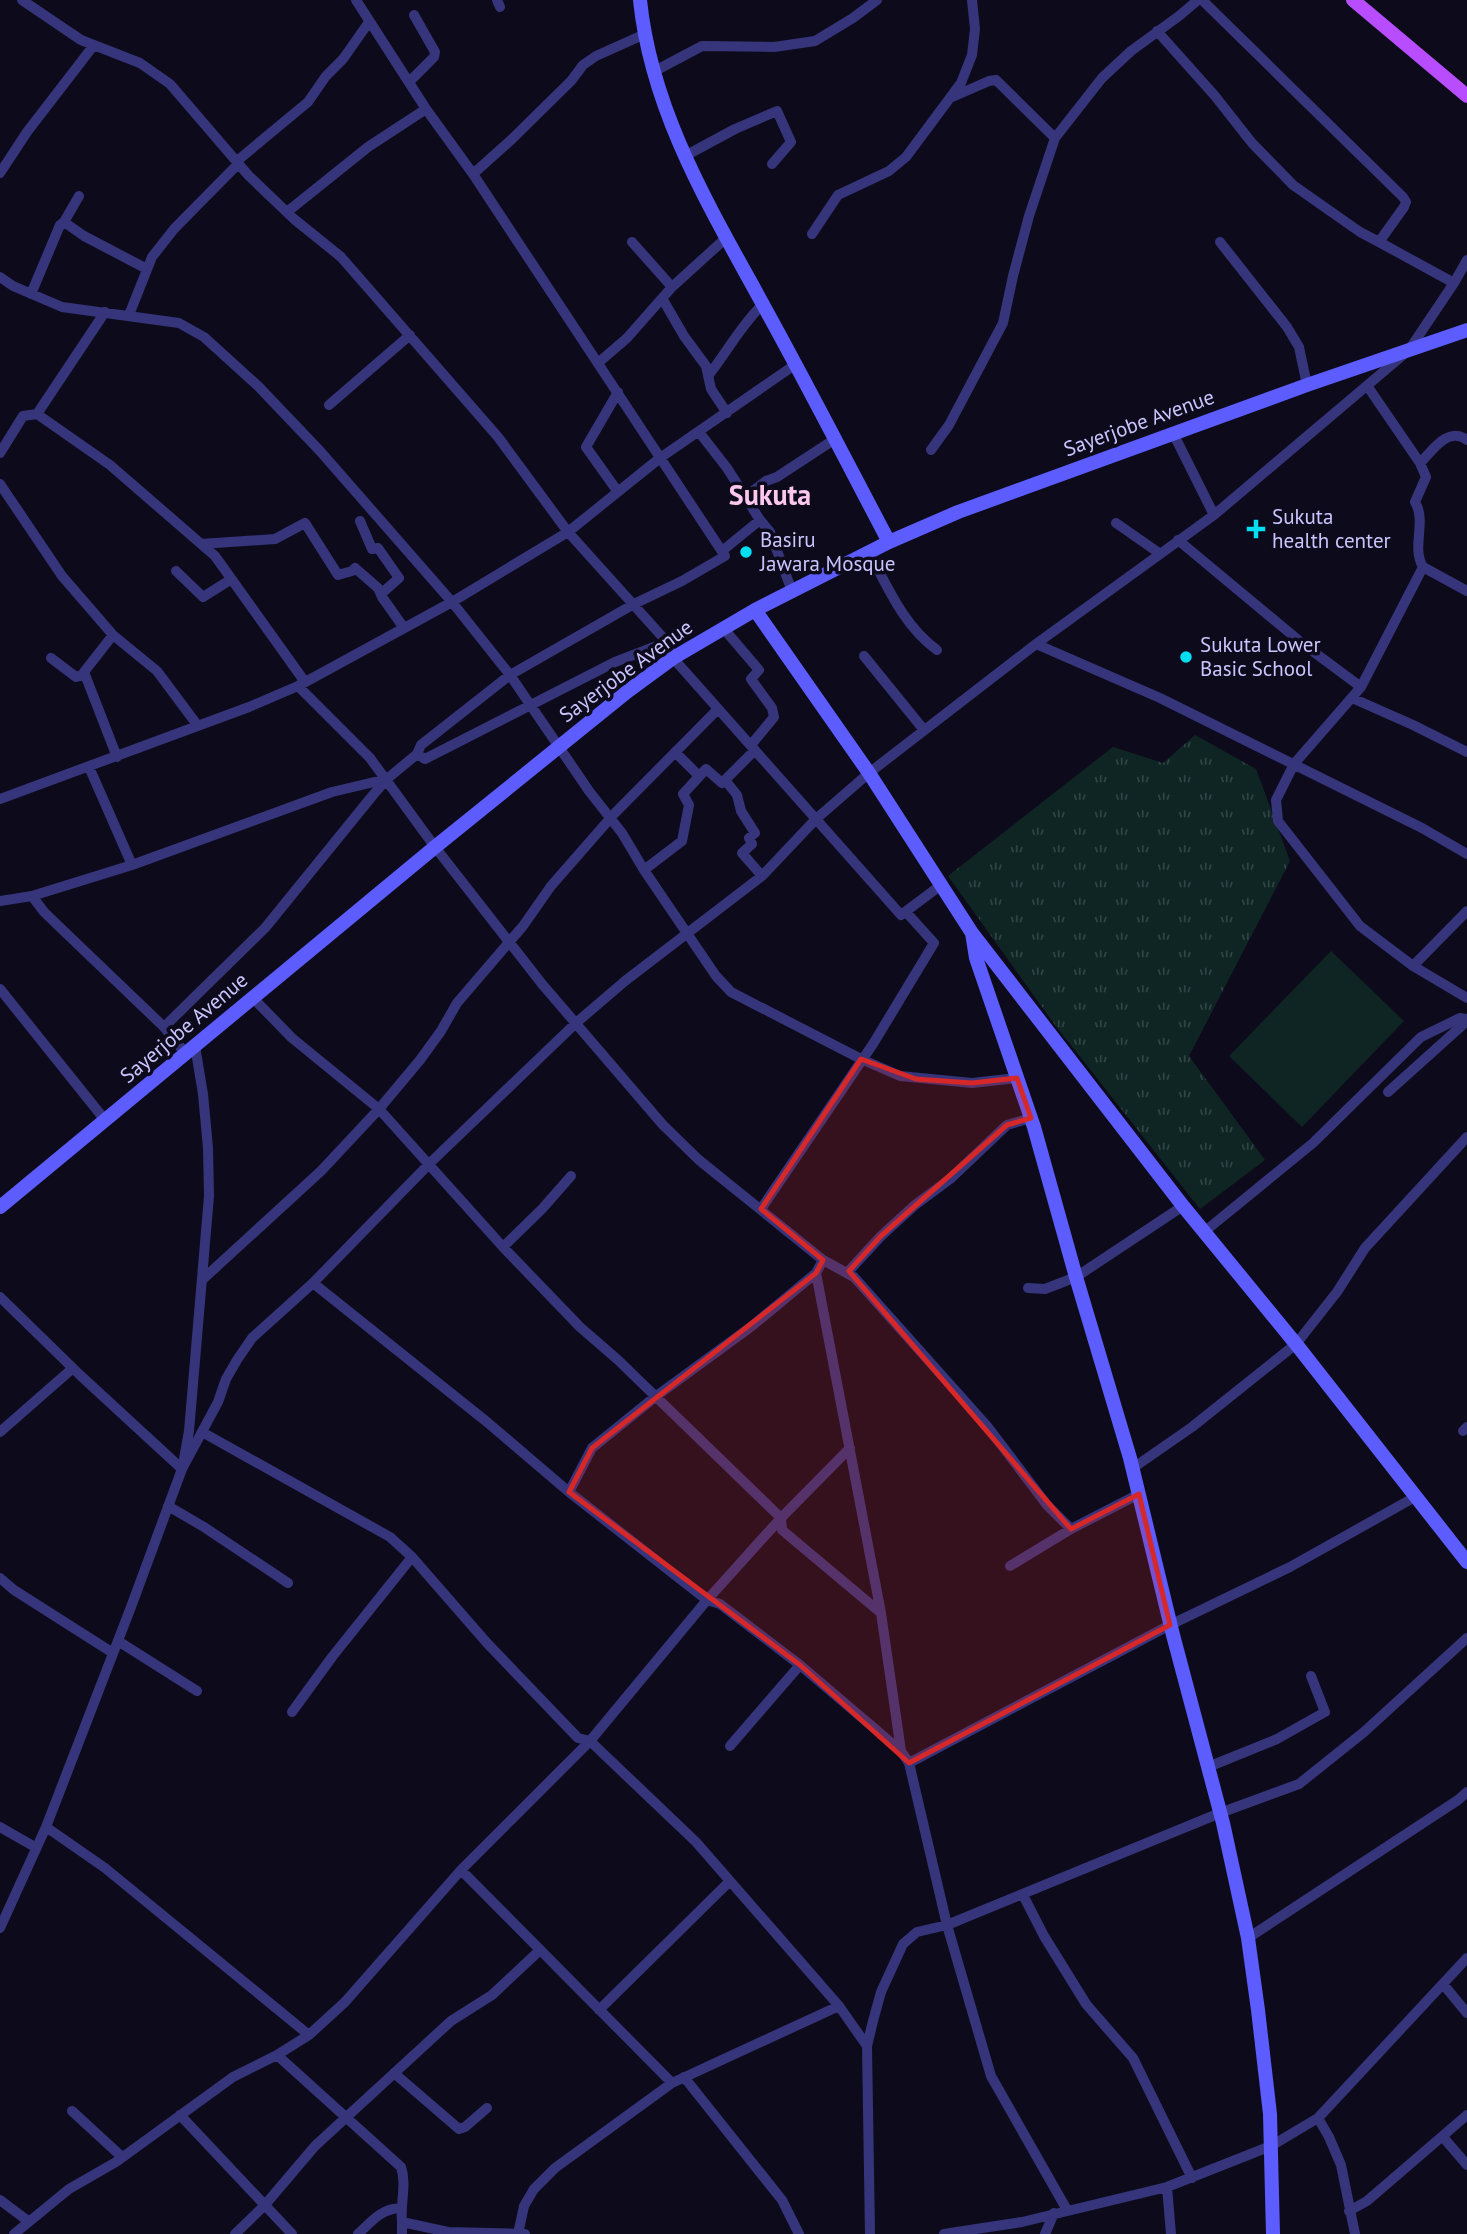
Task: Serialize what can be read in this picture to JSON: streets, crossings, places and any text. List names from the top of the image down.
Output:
{
  "streets": {
    "street": ["Sayerjobe Avenue"]
  },
  "districts": ["Sukuta"],
  "places": {
    "health": ["Sukuta health center"],
    "other": ["Basiru Jawara Mosque", "Sukuta Lower Basic School"]
  }
}
